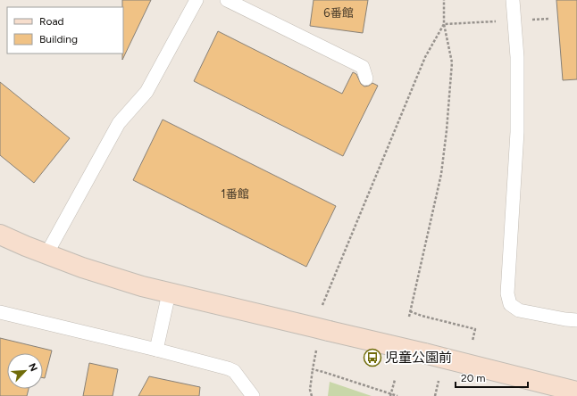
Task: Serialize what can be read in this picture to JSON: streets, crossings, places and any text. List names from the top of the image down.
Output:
{
  "places": {
    "bus stop": ["児童公園前"]
  },
  "house_numbers": ["6番館", "1番館"],
  "legend": ["Road", "Building"],
  "scale_bar": "20 m",
  "north": "top right"
}
